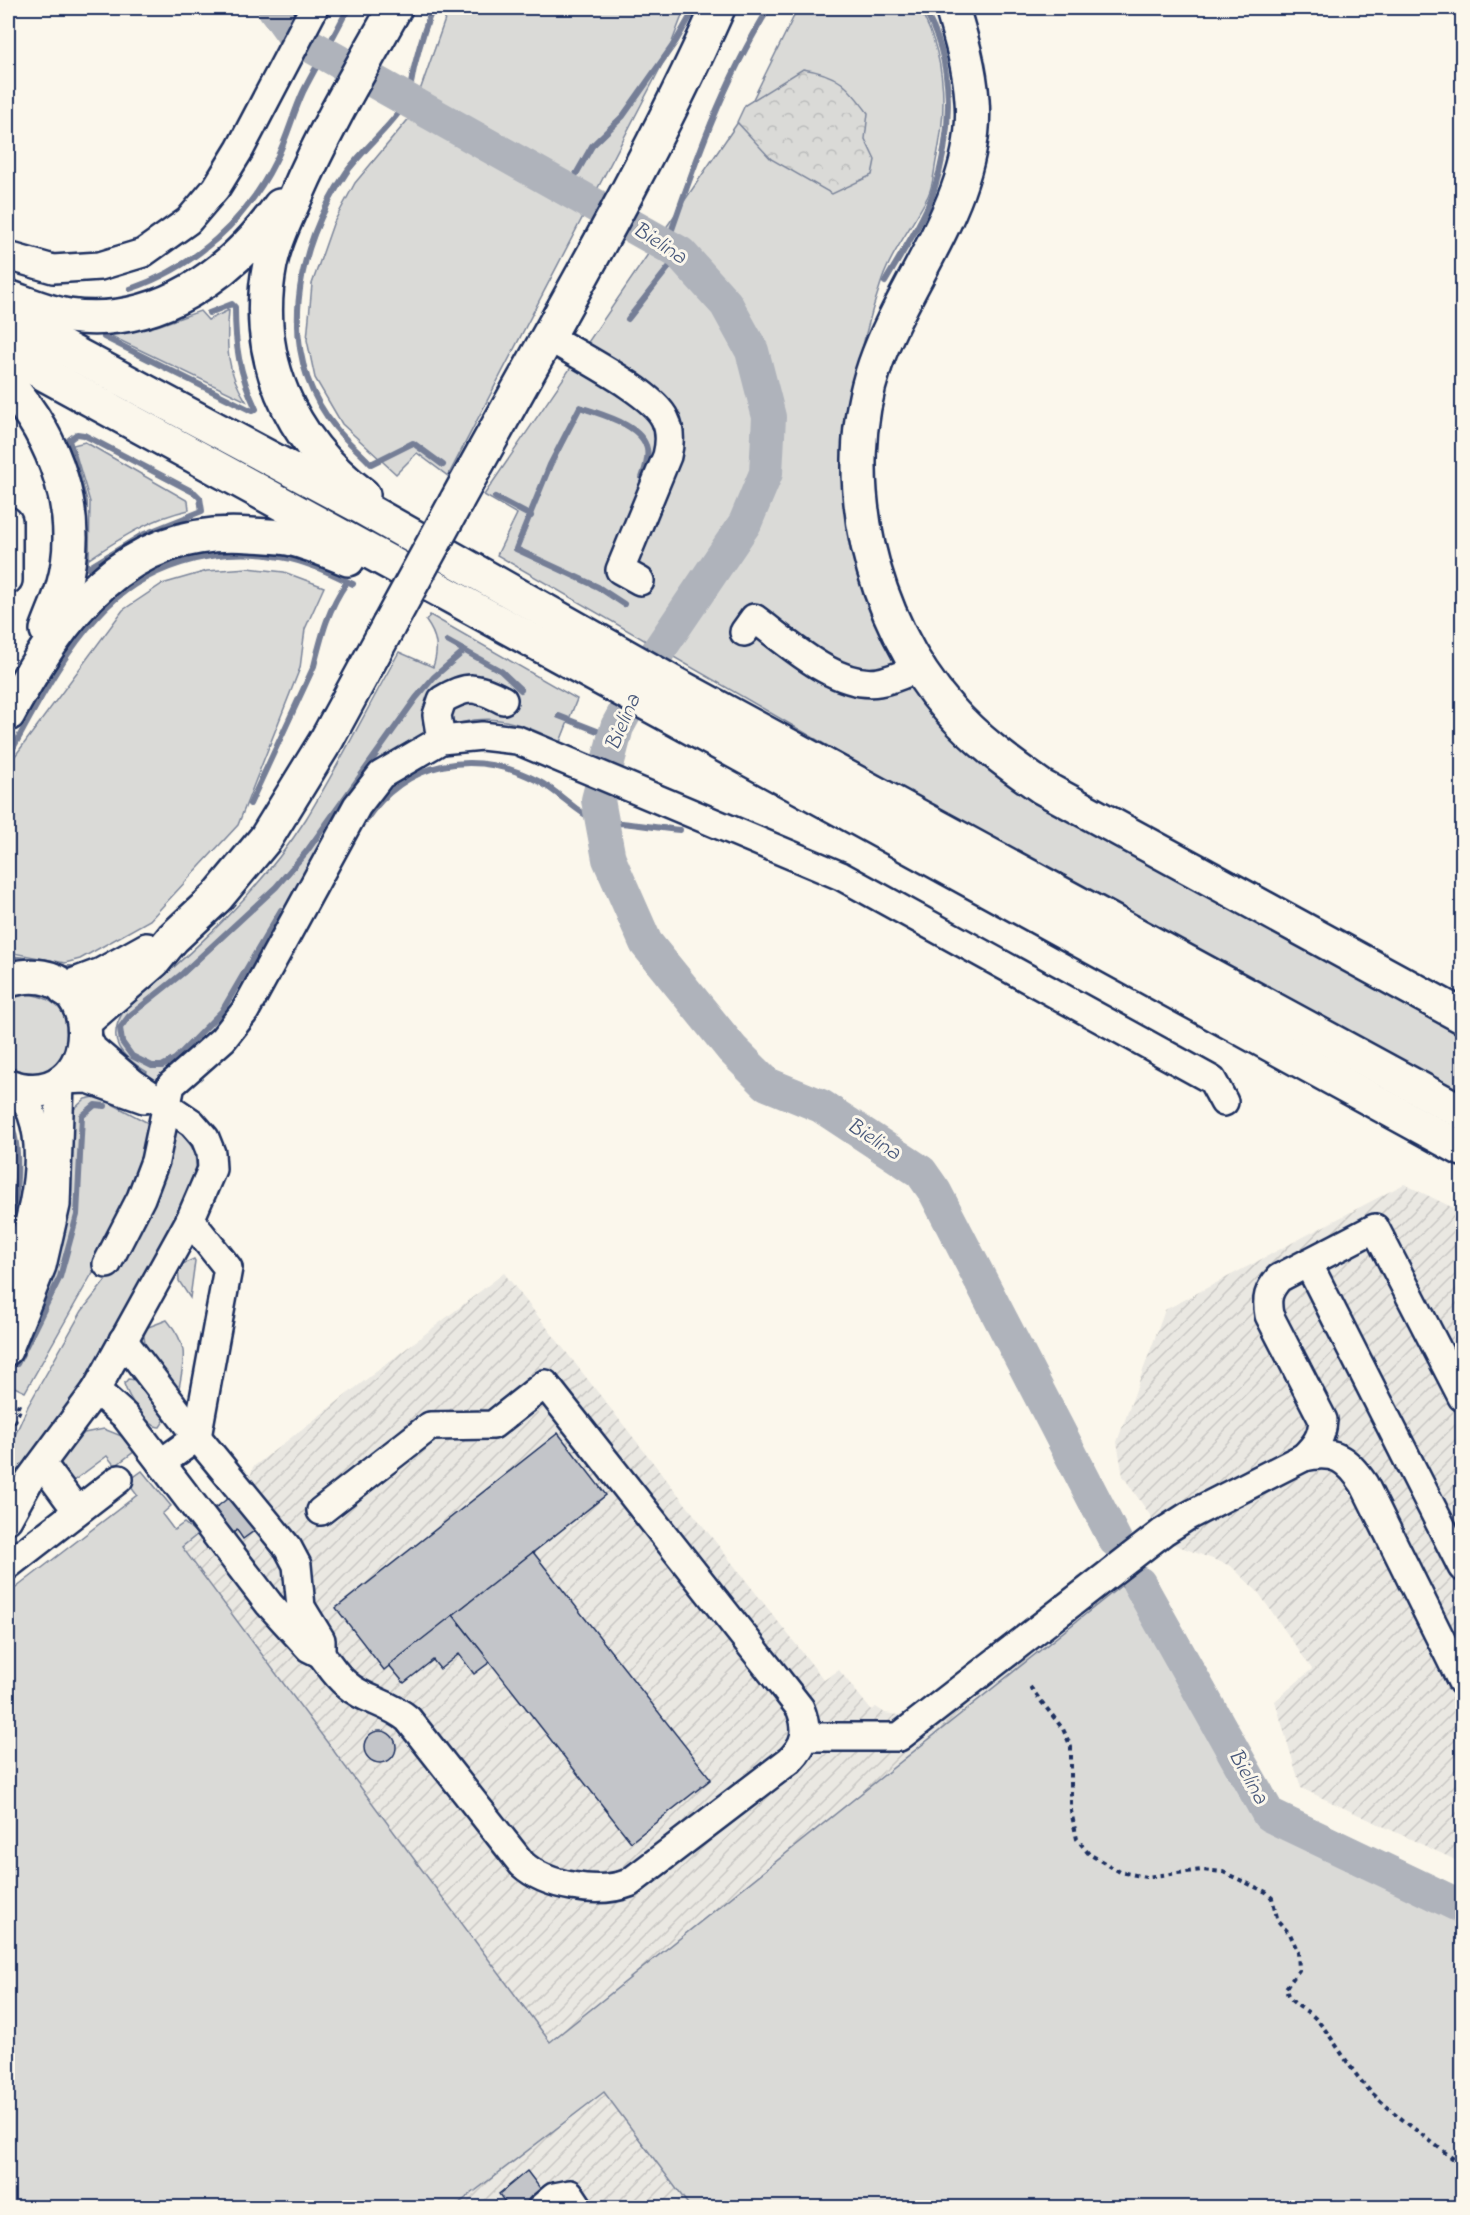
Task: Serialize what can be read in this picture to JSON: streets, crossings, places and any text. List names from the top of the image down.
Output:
{
  "water": ["Bielina"]
}
